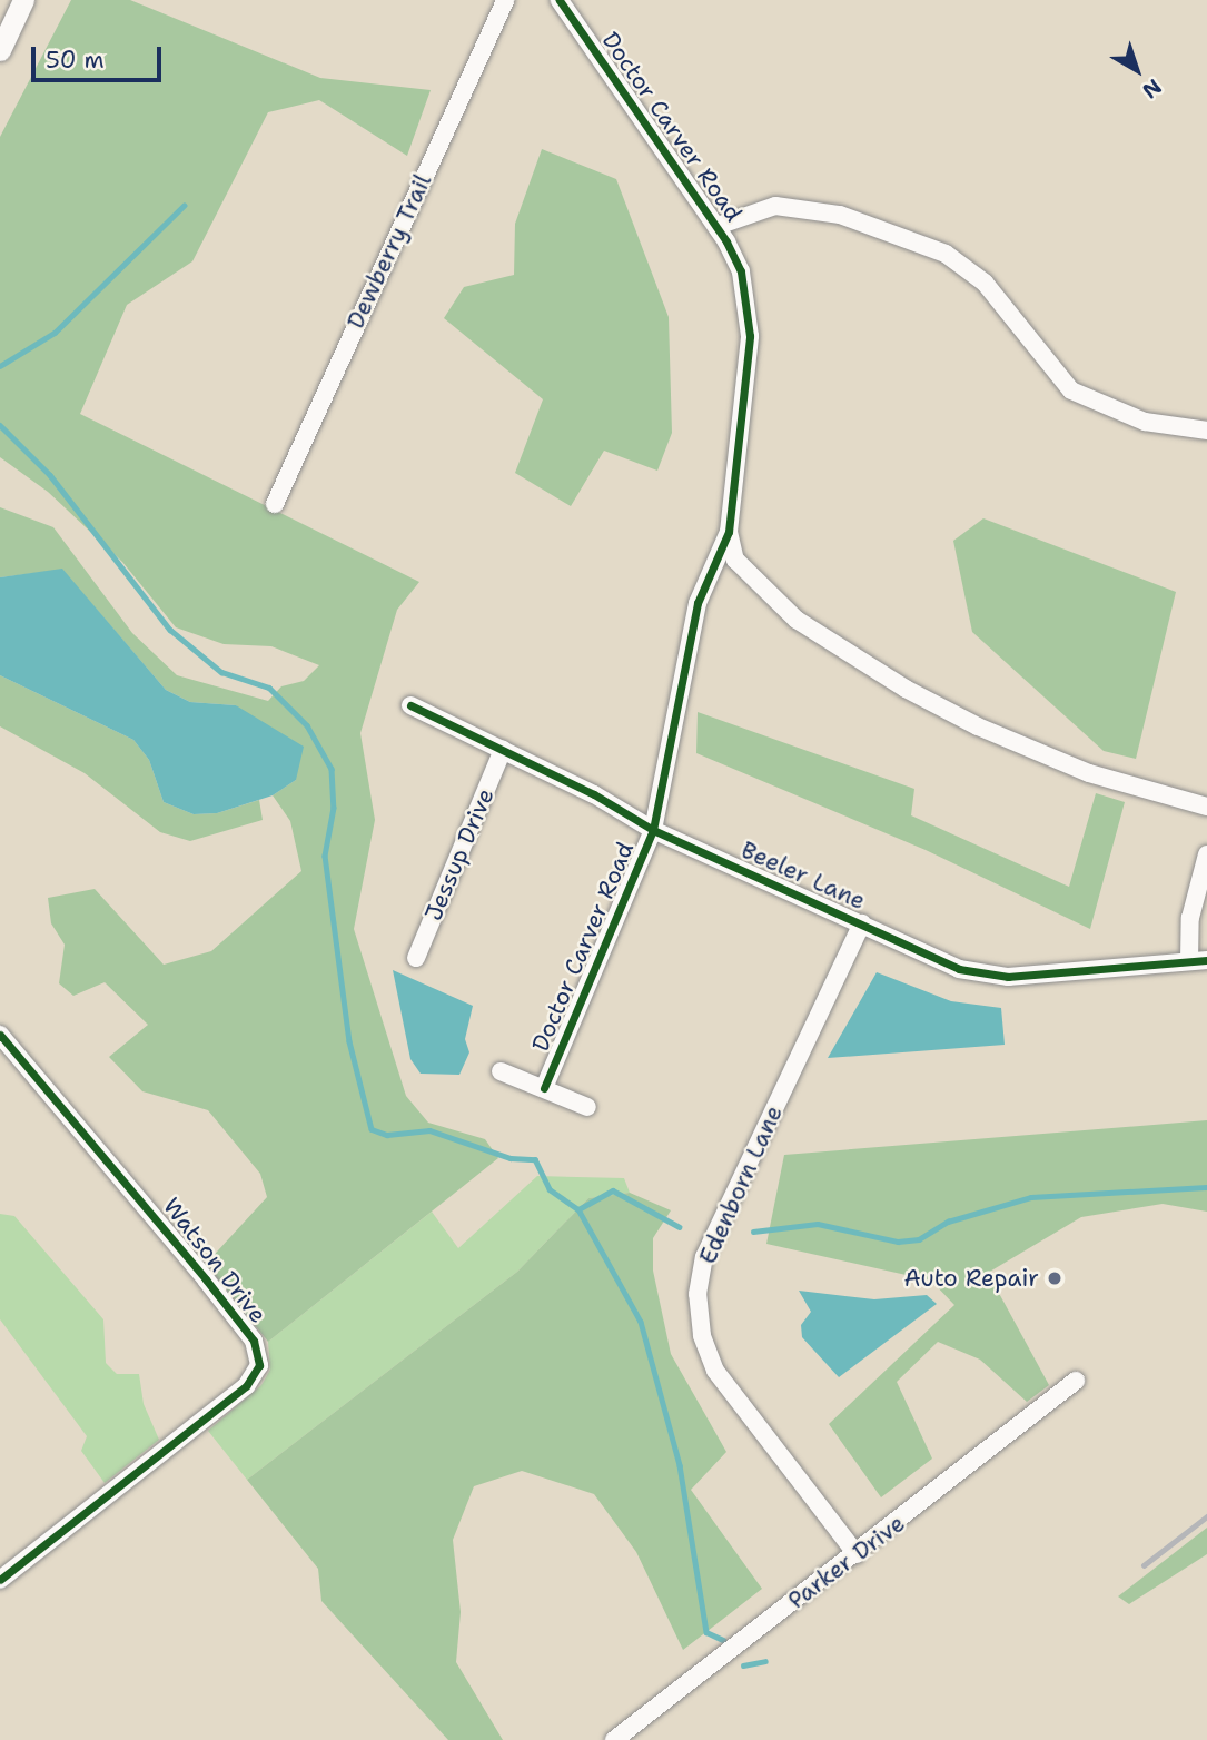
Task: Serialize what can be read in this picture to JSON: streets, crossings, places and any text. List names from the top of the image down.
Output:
{
  "streets": {
    "street": [
      "Doctor Carver Road",
      "Dewberry Trail",
      "Jessup Drive",
      "Beeler Lane",
      "Edenborn Lane",
      "Watson Drive",
      "Parker Drive"
    ]
  },
  "crossings": [
    ["Doctor Carver Road", "Beeler Lane"],
    ["Jessup Drive", "Beeler Lane"],
    ["Beeler Lane", "Edenborn Lane"],
    ["Edenborn Lane", "Parker Drive"]
  ],
  "places": ["Auto Repair"],
  "scale_bar": "50 m",
  "north": "bottom right"
}
